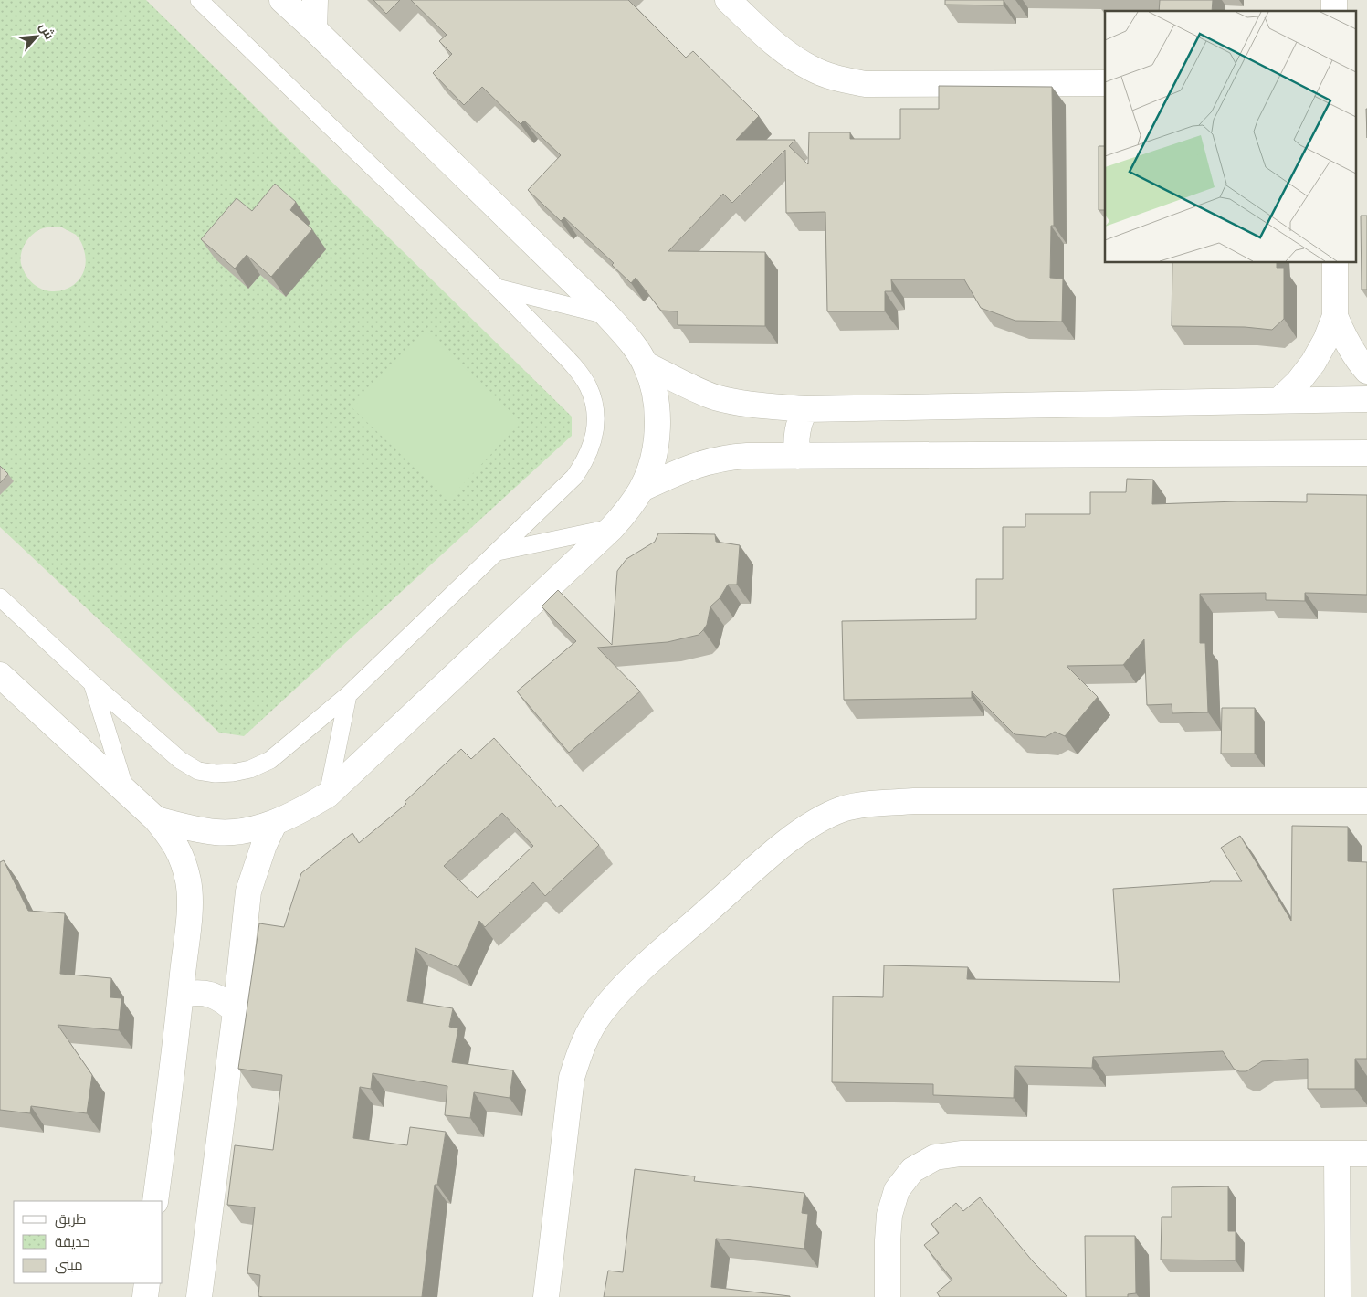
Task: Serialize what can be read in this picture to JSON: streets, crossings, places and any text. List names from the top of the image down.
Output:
{
  "legend": ["طريق", "حديقة", "مبنى"],
  "north": "top right"
}
